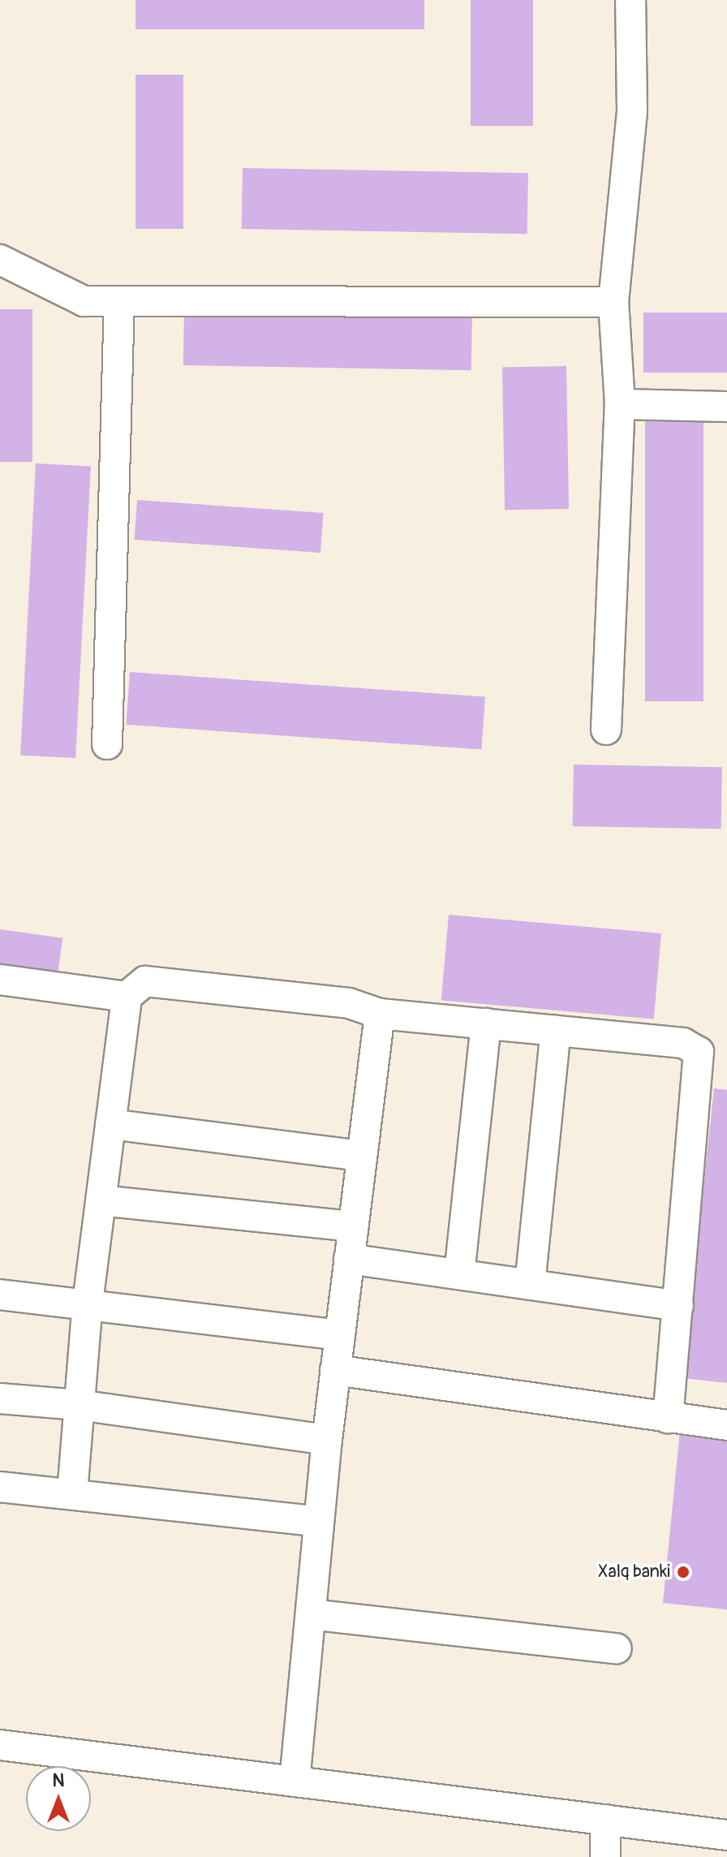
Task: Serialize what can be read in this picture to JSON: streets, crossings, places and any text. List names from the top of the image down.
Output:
{
  "places": ["Xalq banki"],
  "north": "top"
}
